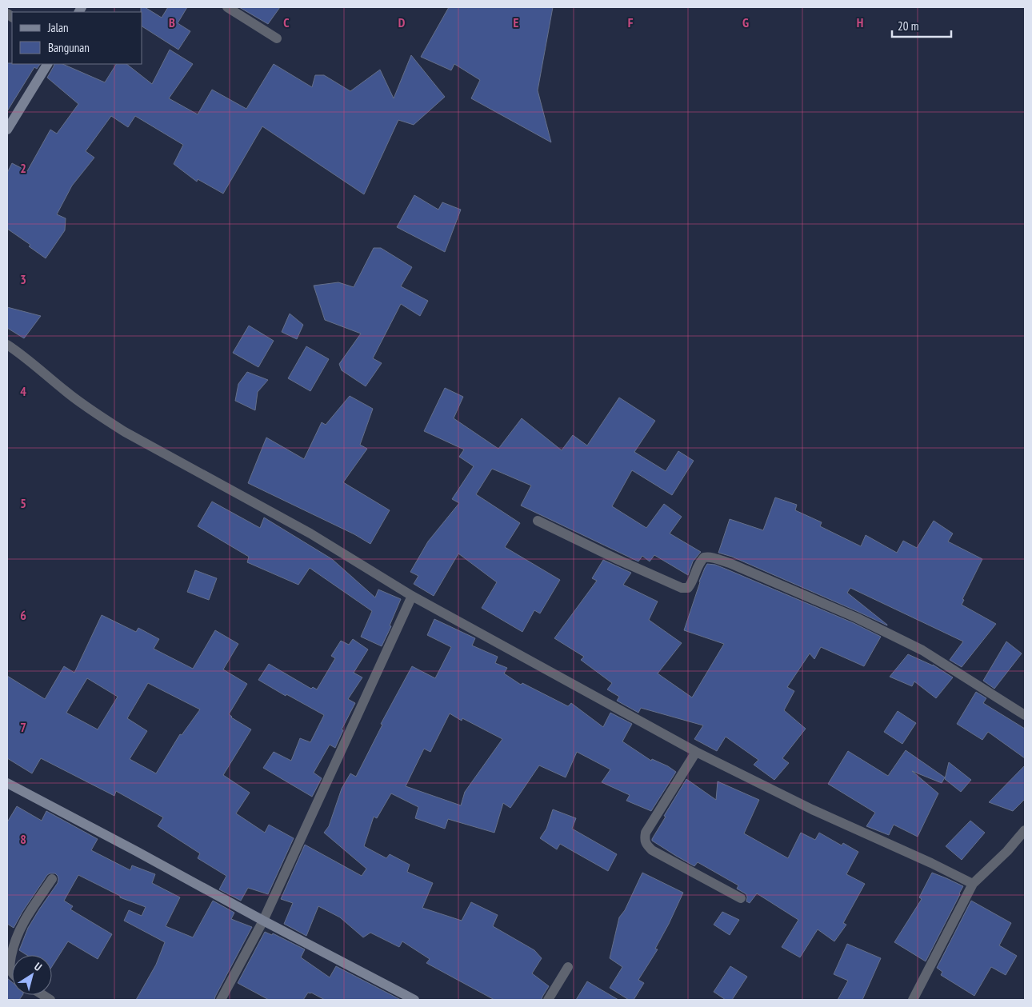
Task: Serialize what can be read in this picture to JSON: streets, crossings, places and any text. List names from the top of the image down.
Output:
{
  "legend": ["Jalan", "Bangunan"],
  "scale_bar": "20 m",
  "north": "top right",
  "grid": {
    "columns": [
      "B",
      "C",
      "D",
      "E",
      "F",
      "G",
      "H"
    ],
    "rows": [
      "2",
      "3",
      "4",
      "5",
      "6",
      "7",
      "8"
    ]
  }
}
